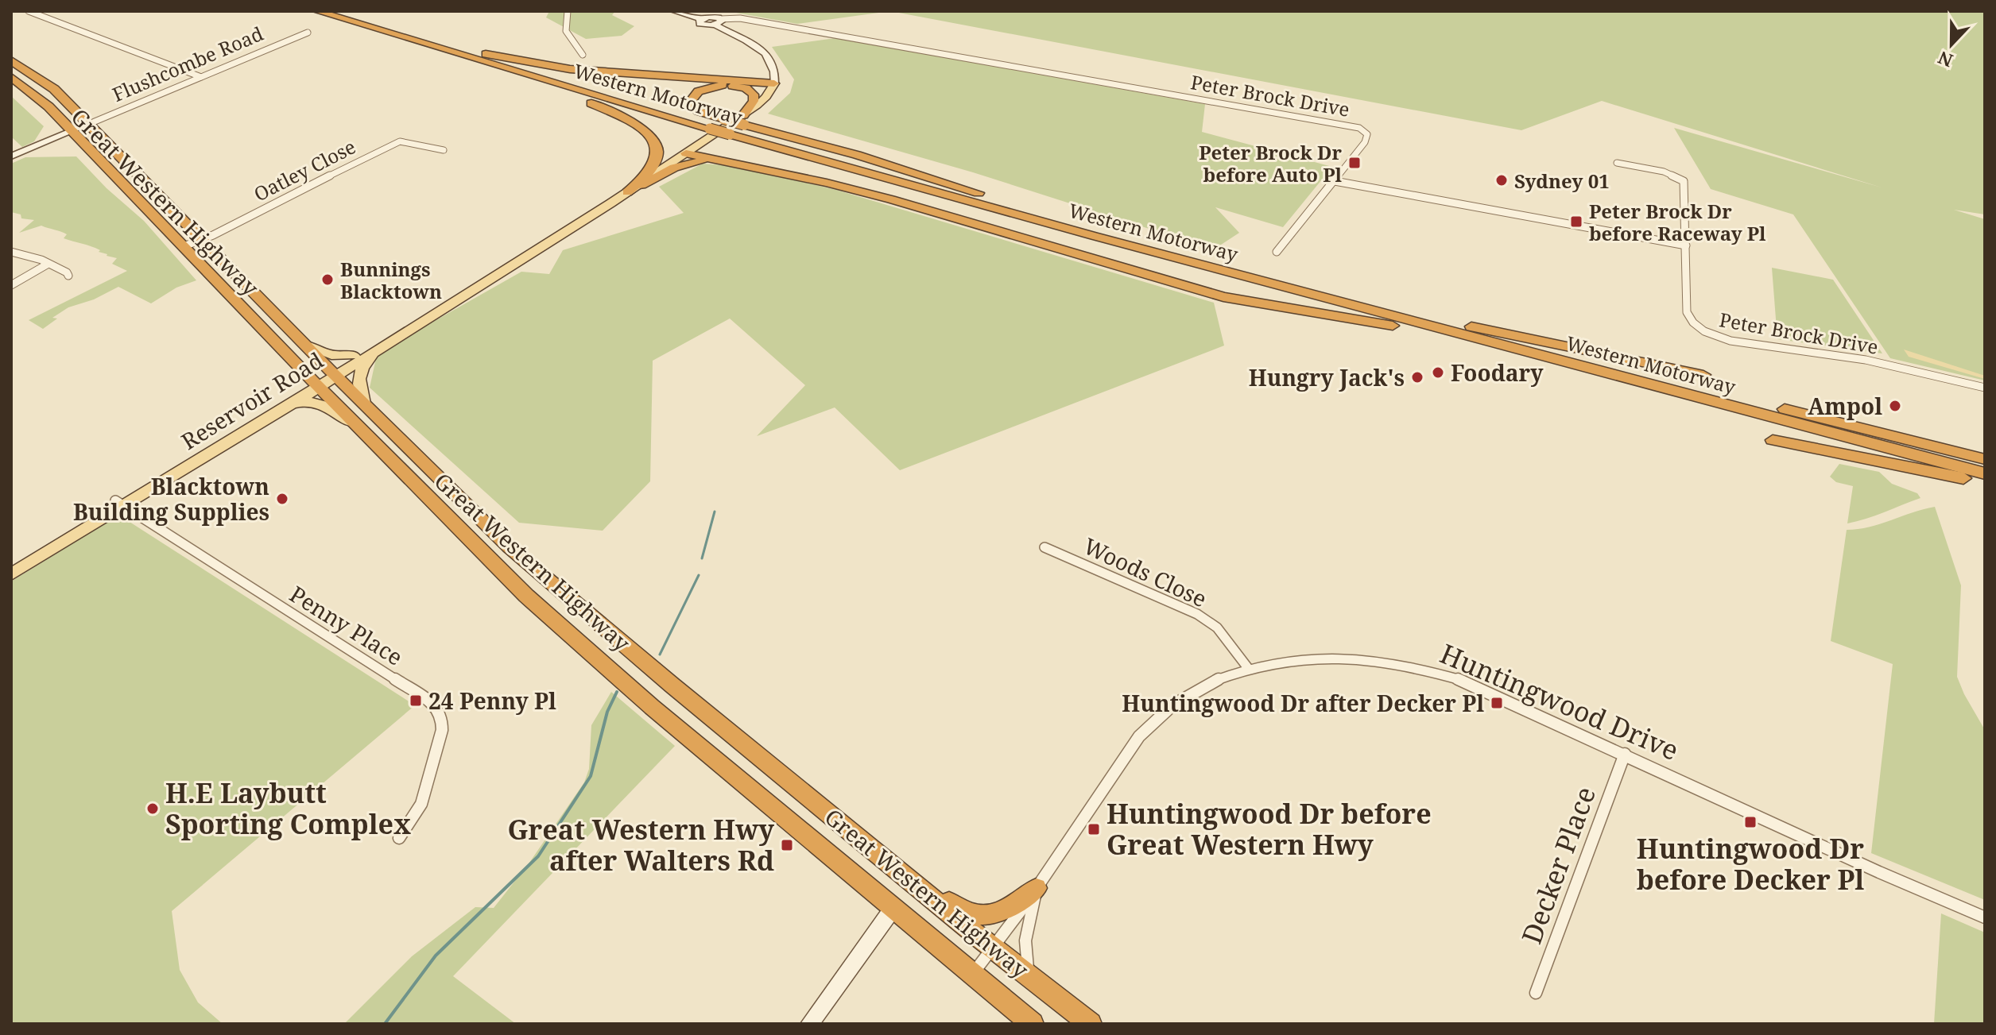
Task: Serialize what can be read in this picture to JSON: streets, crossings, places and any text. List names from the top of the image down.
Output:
{
  "streets": {
    "highway": ["Western Motorway", "Great Western Highway"],
    "main road": ["Reservoir Road"],
    "street": [
      "Flushcombe Road",
      "Peter Brock Drive",
      "Oatley Close",
      "Woods Close",
      "Penny Place",
      "Huntingwood Drive",
      "Decker Place"
    ]
  },
  "crossings": [
    ["Flushcombe Road", "Great Western Highway"],
    ["Western Motorway", "Reservoir Road"],
    ["Oatley Close", "Great Western Highway"],
    ["Great Western Highway", "Reservoir Road"],
    ["Great Western Highway", "Huntingwood Drive"],
    ["Reservoir Road", "Penny Place"],
    ["Woods Close", "Huntingwood Drive"],
    ["Huntingwood Drive", "Decker Place"]
  ],
  "places": {
    "transit": [
      "Peter Brock Dr before Auto Pl",
      "Peter Brock Dr before Raceway Pl",
      "24 Penny Pl",
      "Huntingwood Dr after Decker Pl",
      "Huntingwood Dr before Decker Pl",
      "Huntingwood Dr before Great Western Hwy",
      "Great Western Hwy after Walters Rd"
    ],
    "other": [
      "Sydney 01",
      "Bunnings Blacktown",
      "Foodary",
      "Hungry Jack's",
      "Ampol",
      "Blacktown Building Supplies",
      "H.E Laybutt Sporting Complex"
    ]
  },
  "north": "bottom"
}
